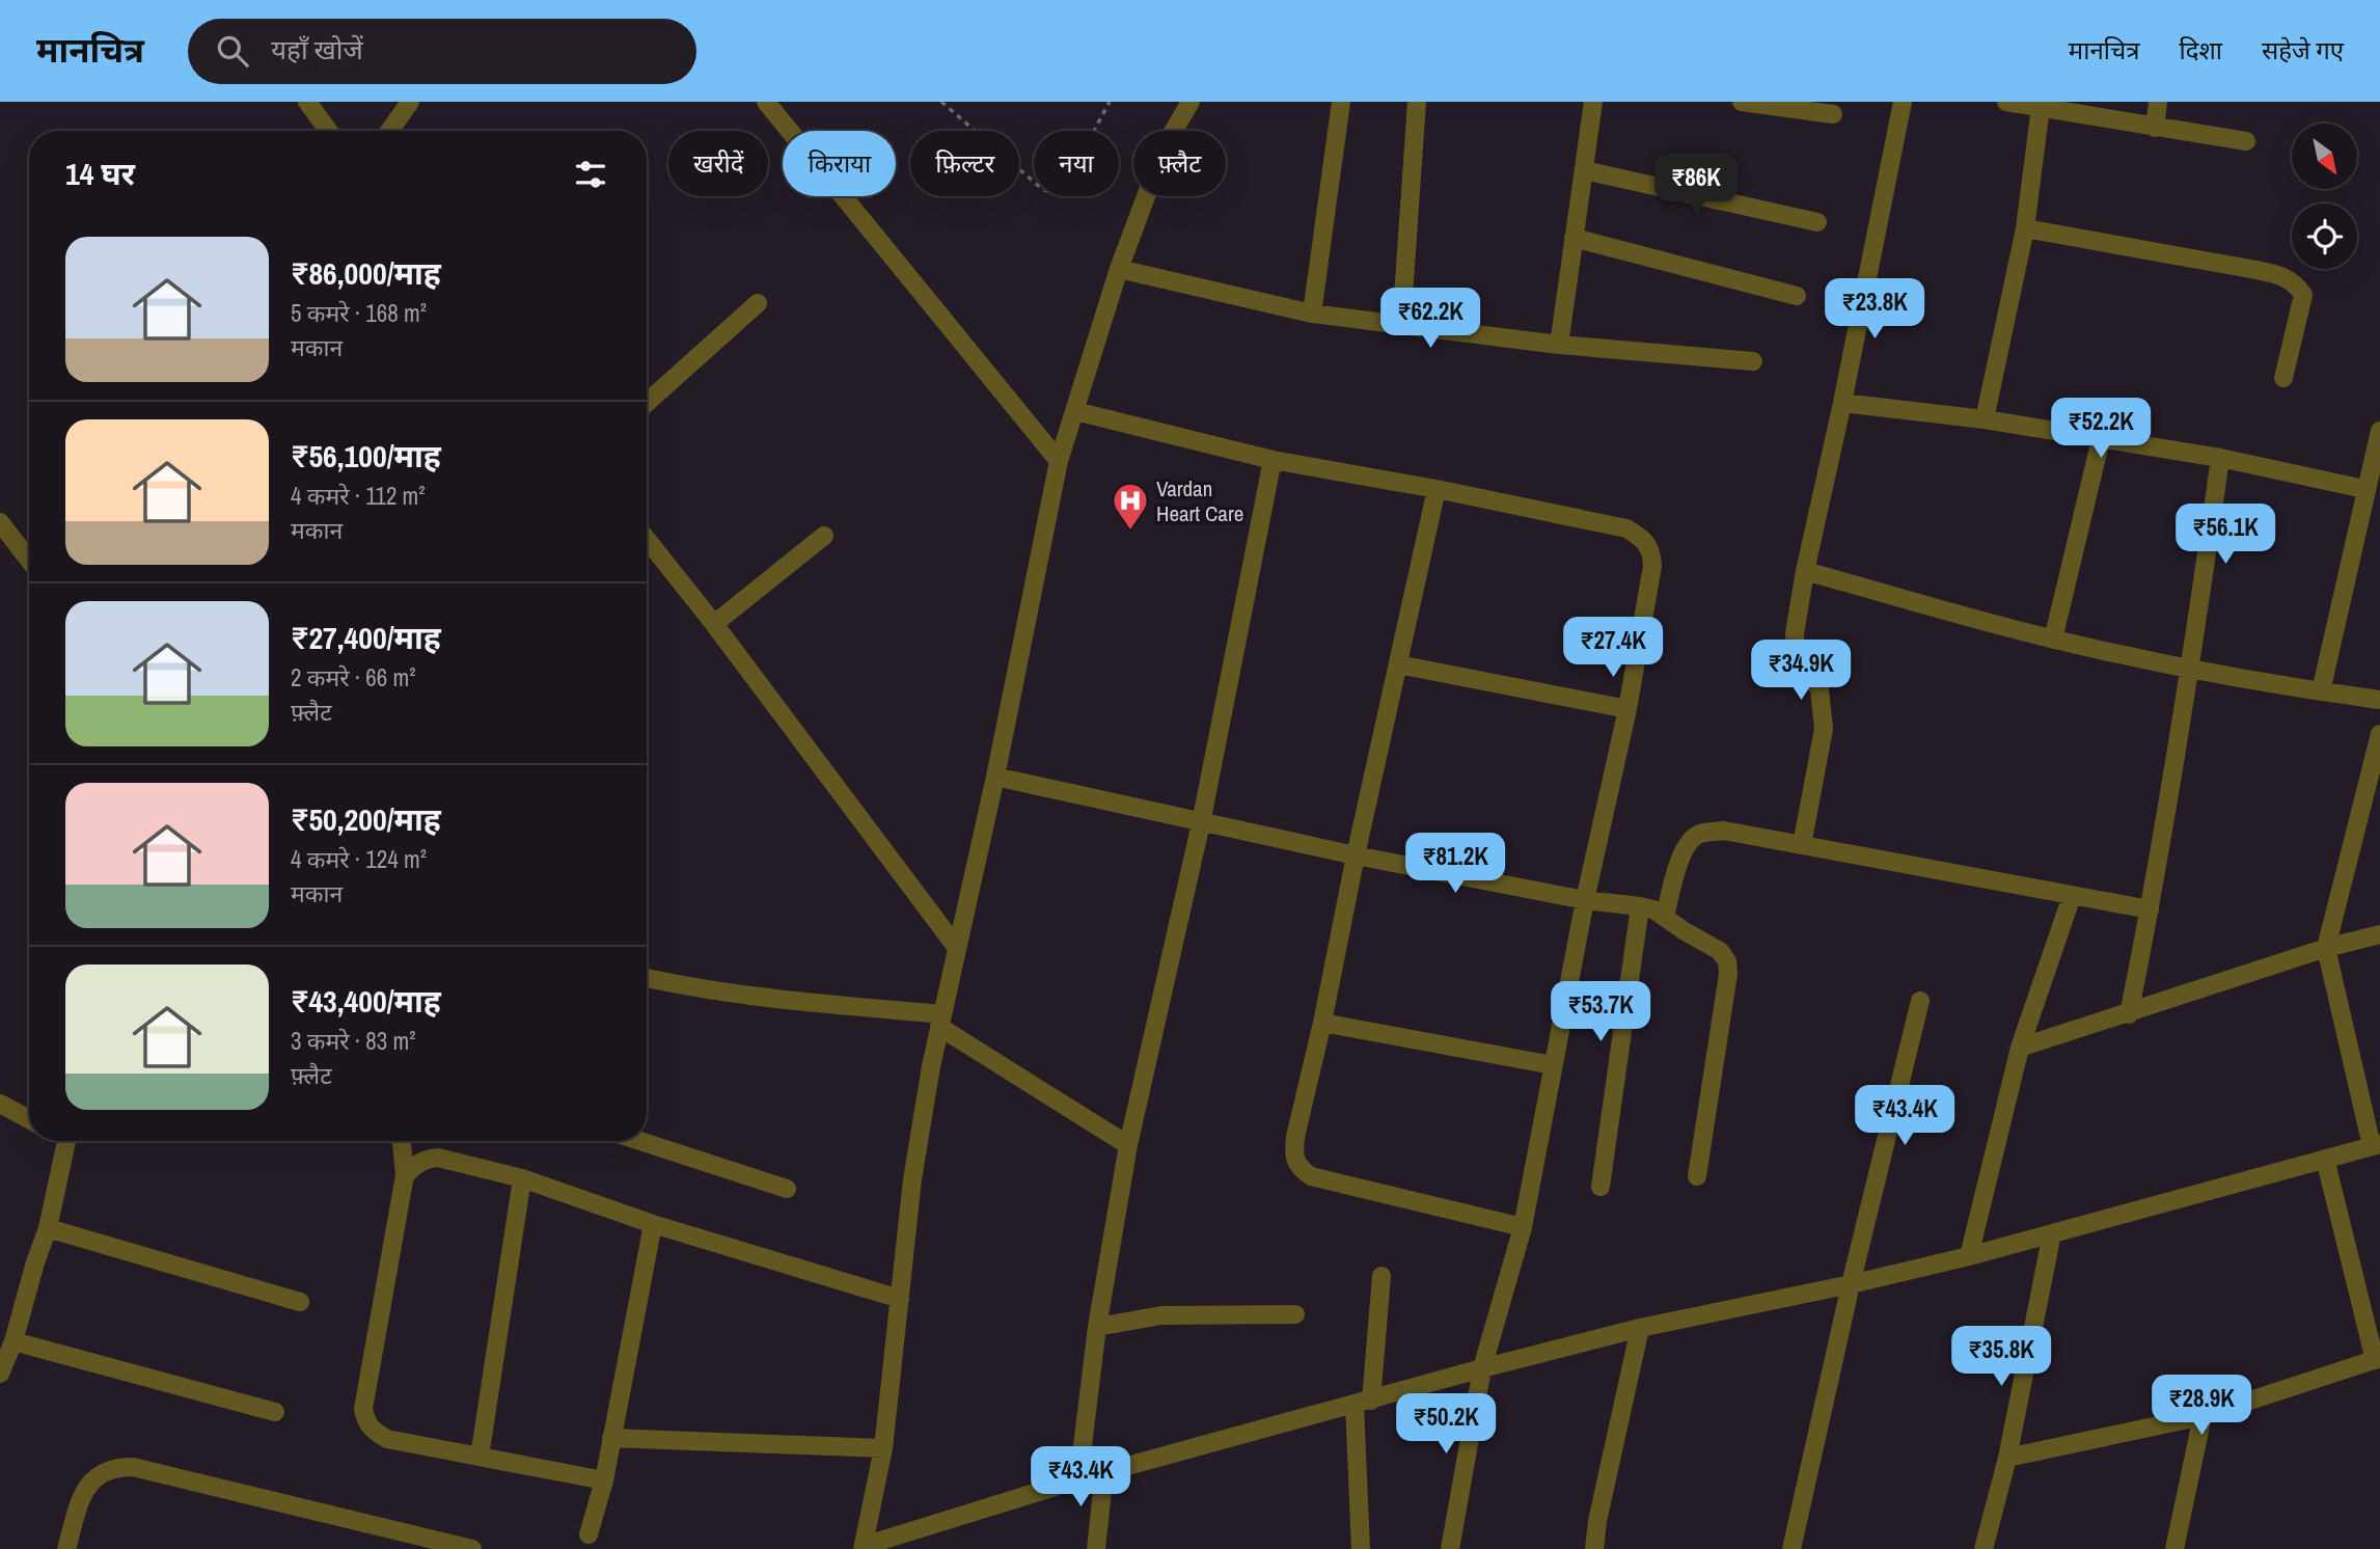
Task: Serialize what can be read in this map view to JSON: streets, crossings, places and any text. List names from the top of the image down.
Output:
{
  "places": {
    "hospital": ["Vardan Heart Care"]
  },
  "north": "bottom right",
  "page": {
    "header": "मानचित्र",
    "search": "यहाँ खोजें",
    "nav": ["मानचित्र", "दिशा", "सहेजे गए"],
    "chip": [
      "खरीदें",
      "किराया",
      "फ़िल्टर",
      "नया",
      "फ़्लैट"
    ],
    "heading": "14 घर",
    "price": [
      "₹86K",
      "₹23.8K",
      "₹62.2K",
      "₹52.2K",
      "₹56.1K",
      "₹27.4K",
      "₹34.9K",
      "₹81.2K",
      "₹53.7K",
      "₹43.4K",
      "₹35.8K",
      "₹28.9K",
      "₹50.2K",
      "₹43.4K"
    ],
    "list": [
      {
        "name": "₹86,000/माह",
        "note": "5 कमरे · 168 m² · मकान"
      },
      {
        "name": "₹56,100/माह",
        "note": "4 कमरे · 112 m² · मकान"
      },
      {
        "name": "₹27,400/माह",
        "note": "2 कमरे · 66 m² · फ़्लैट"
      },
      {
        "name": "₹50,200/माह",
        "note": "4 कमरे · 124 m² · मकान"
      },
      {
        "name": "₹43,400/माह",
        "note": "3 कमरे · 83 m² · फ़्लैट"
      }
    ]
  }
}
